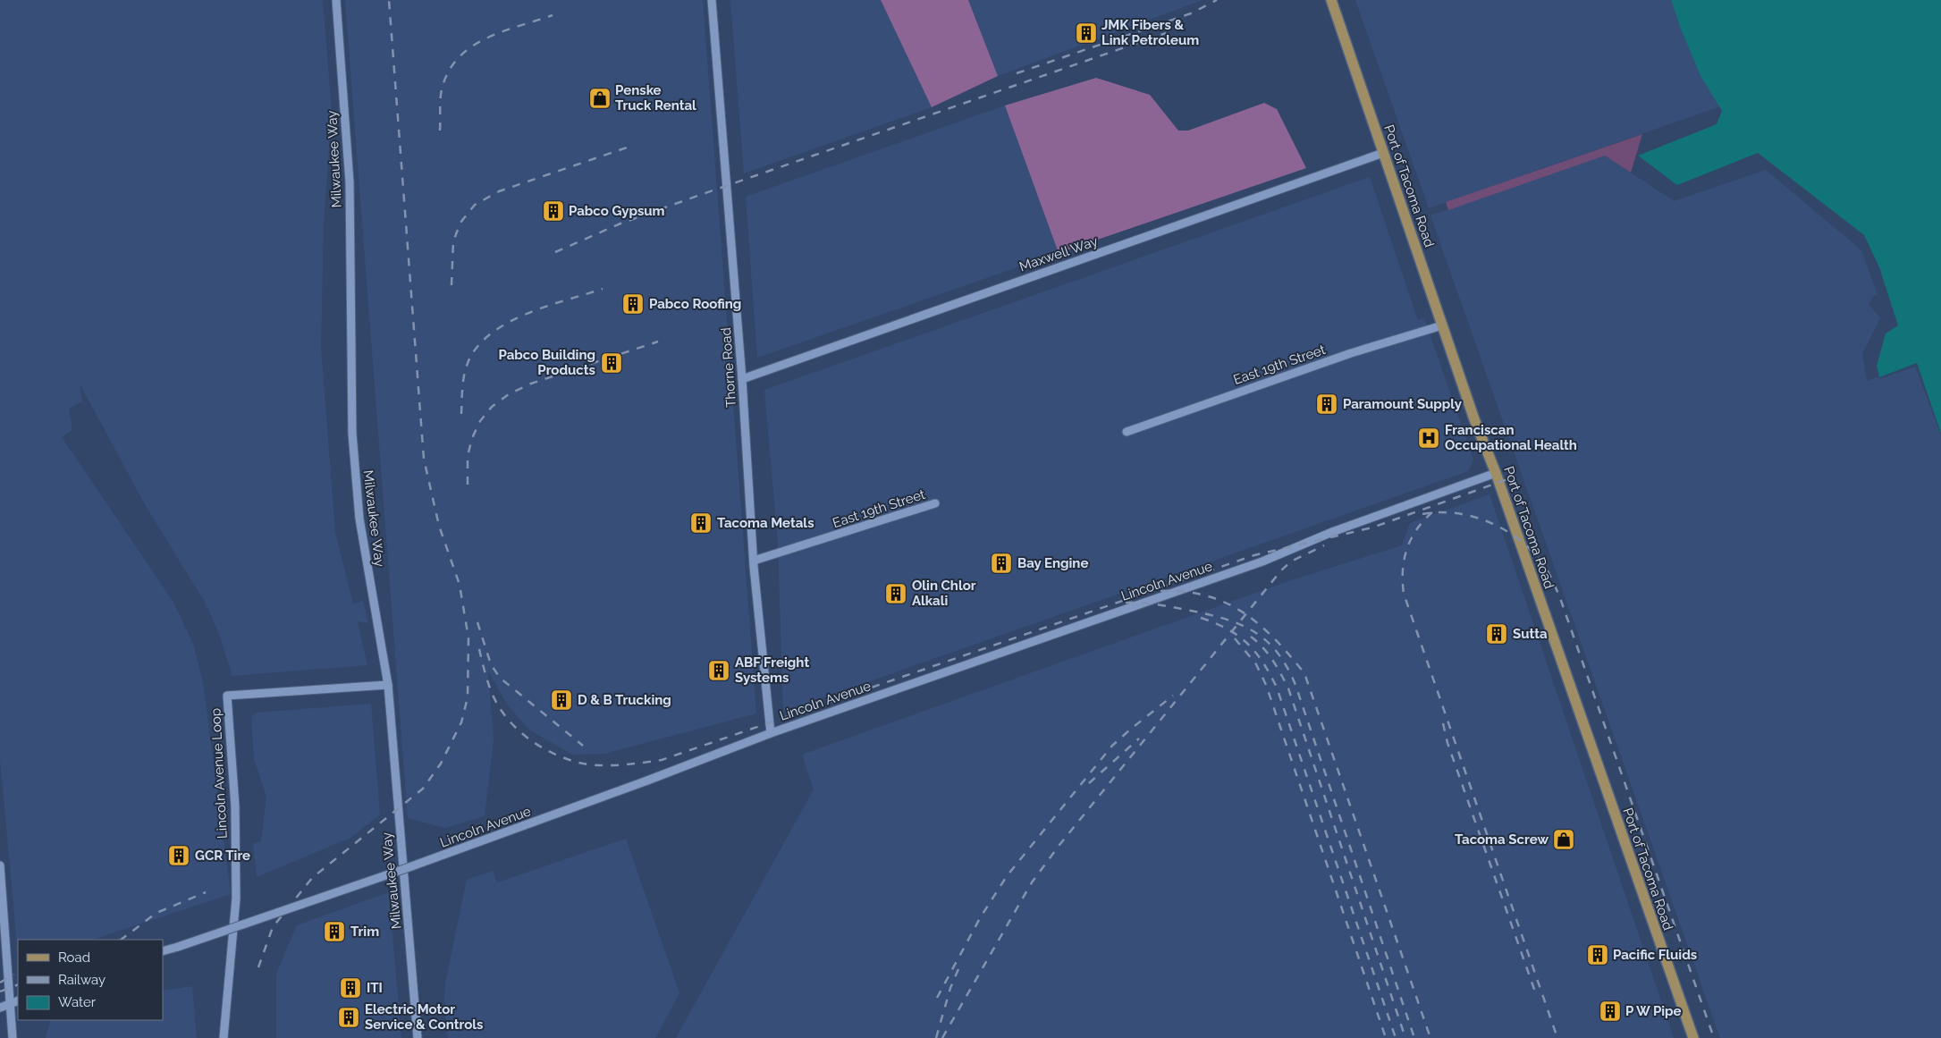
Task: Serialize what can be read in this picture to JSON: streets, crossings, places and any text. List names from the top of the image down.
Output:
{
  "streets": {
    "main road": ["Port of Tacoma Road"],
    "street": [
      "Milwaukee Way",
      "Maxwell Way",
      "East 19th Street",
      "Thorne Road",
      "Lincoln Avenue",
      "Lincoln Avenue Loop"
    ]
  },
  "crossings": [
    ["Milwaukee Way", "Lincoln Avenue Loop"],
    ["Port of Tacoma Road", "Maxwell Way"],
    ["Port of Tacoma Road", "East 19th Street"],
    ["Port of Tacoma Road", "Lincoln Avenue"],
    ["Maxwell Way", "Thorne Road"],
    ["East 19th Street", "Thorne Road"],
    ["Thorne Road", "Lincoln Avenue"]
  ],
  "places": {
    "building": [
      "JMK Fibers & Link Petroleum",
      "Pabco Gypsum",
      "Pabco Roofing",
      "Pabco Building Products",
      "Paramount Supply",
      "Tacoma Metals",
      "Bay Engine",
      "Olin Chlor Alkali",
      "Sutta",
      "ABF Freight Systems",
      "D & B Trucking",
      "GCR Tire",
      "Trim",
      "Pacific Fluids",
      "ITI",
      "P W Pipe",
      "Electric Motor Service & Controls"
    ],
    "shop": ["Penske Truck Rental", "Tacoma Screw"],
    "hospital": ["Franciscan Occupational Health"]
  },
  "legend": ["Road", "Railway", "Water"]
}
